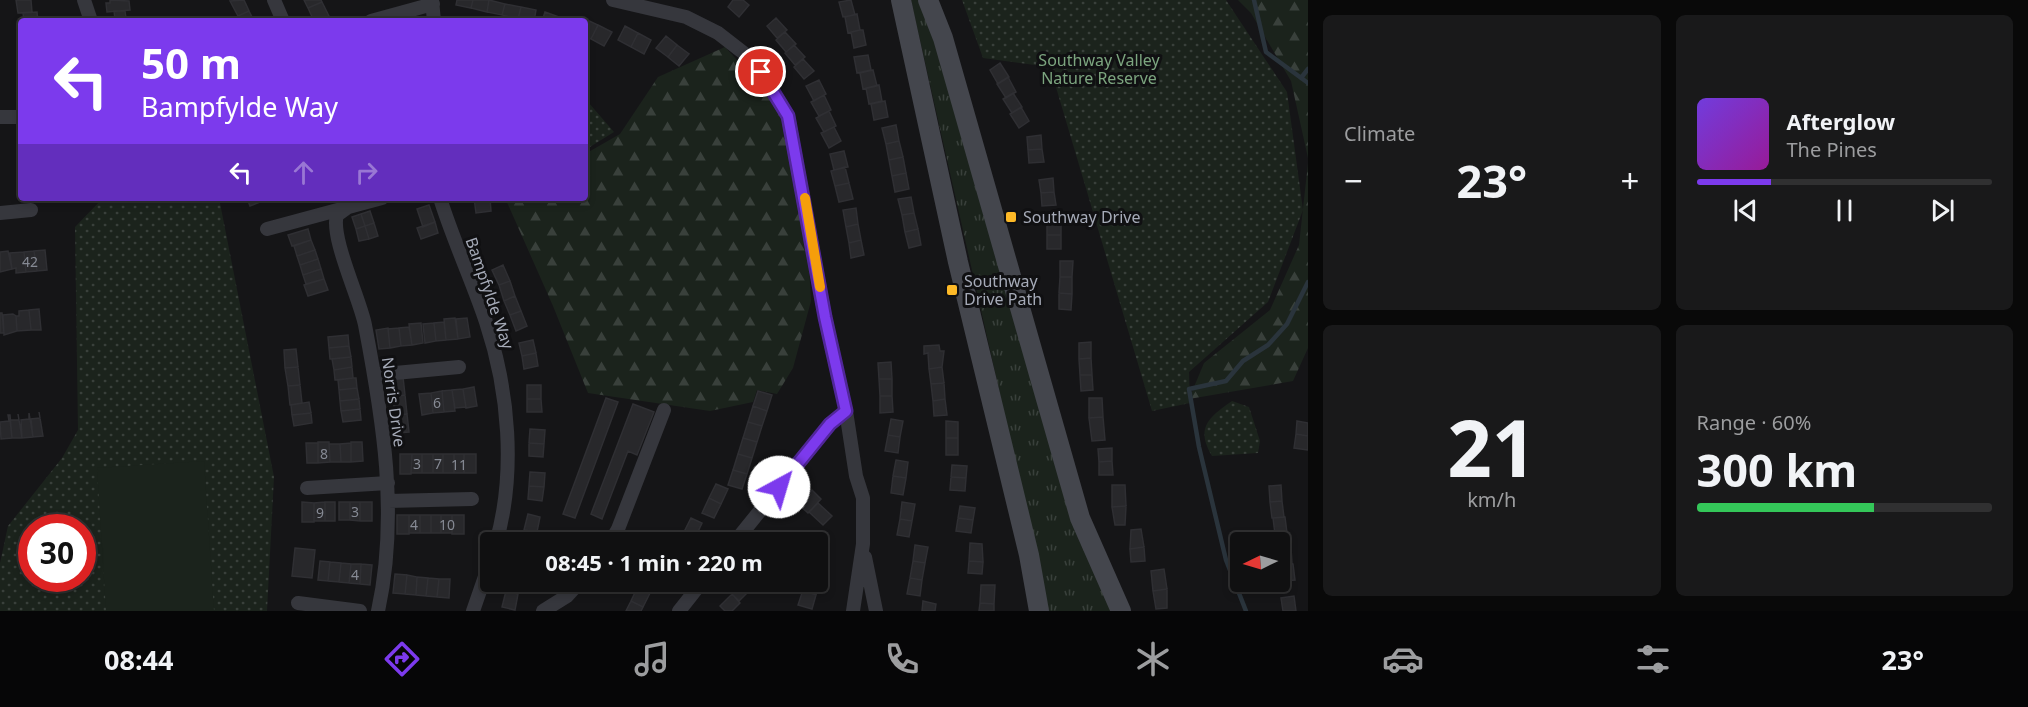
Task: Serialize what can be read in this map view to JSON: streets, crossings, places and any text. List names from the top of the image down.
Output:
{
  "streets": {
    "street": ["Bampfylde Way", "Norris Drive"]
  },
  "parks": ["Southway Valley Nature Reserve"],
  "places": {
    "transit": ["Southway Drive", "Southway Drive Path"]
  },
  "house_numbers": [
    "42",
    "6",
    "8",
    "3",
    "7",
    "11",
    "3",
    "9",
    "4",
    "10",
    "4"
  ],
  "north": "left",
  "page": {
    "tile": [
      "Climate",
      ["21", "km/h"],
      ["Range · 60%", "300 km"]
    ],
    "turn": ["50 m", "Bampfylde Way"],
    "song": ["Afterglow", "The Pines"],
    "heat": ["−", "23°", "+"],
    "limit": "30",
    "trip": "08:45 · 1 min · 220 m",
    "tabs": ["08:44", "23°"]
  }
}
